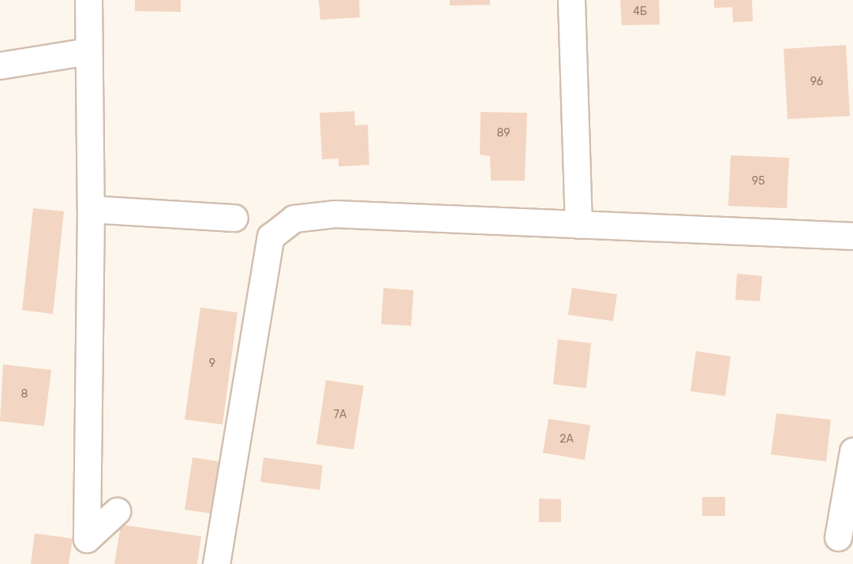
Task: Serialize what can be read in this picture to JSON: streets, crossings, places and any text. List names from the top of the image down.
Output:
{
  "house_numbers": [
    "4Б",
    "96",
    "89",
    "95",
    "9",
    "8",
    "7А",
    "2А"
  ]
}
